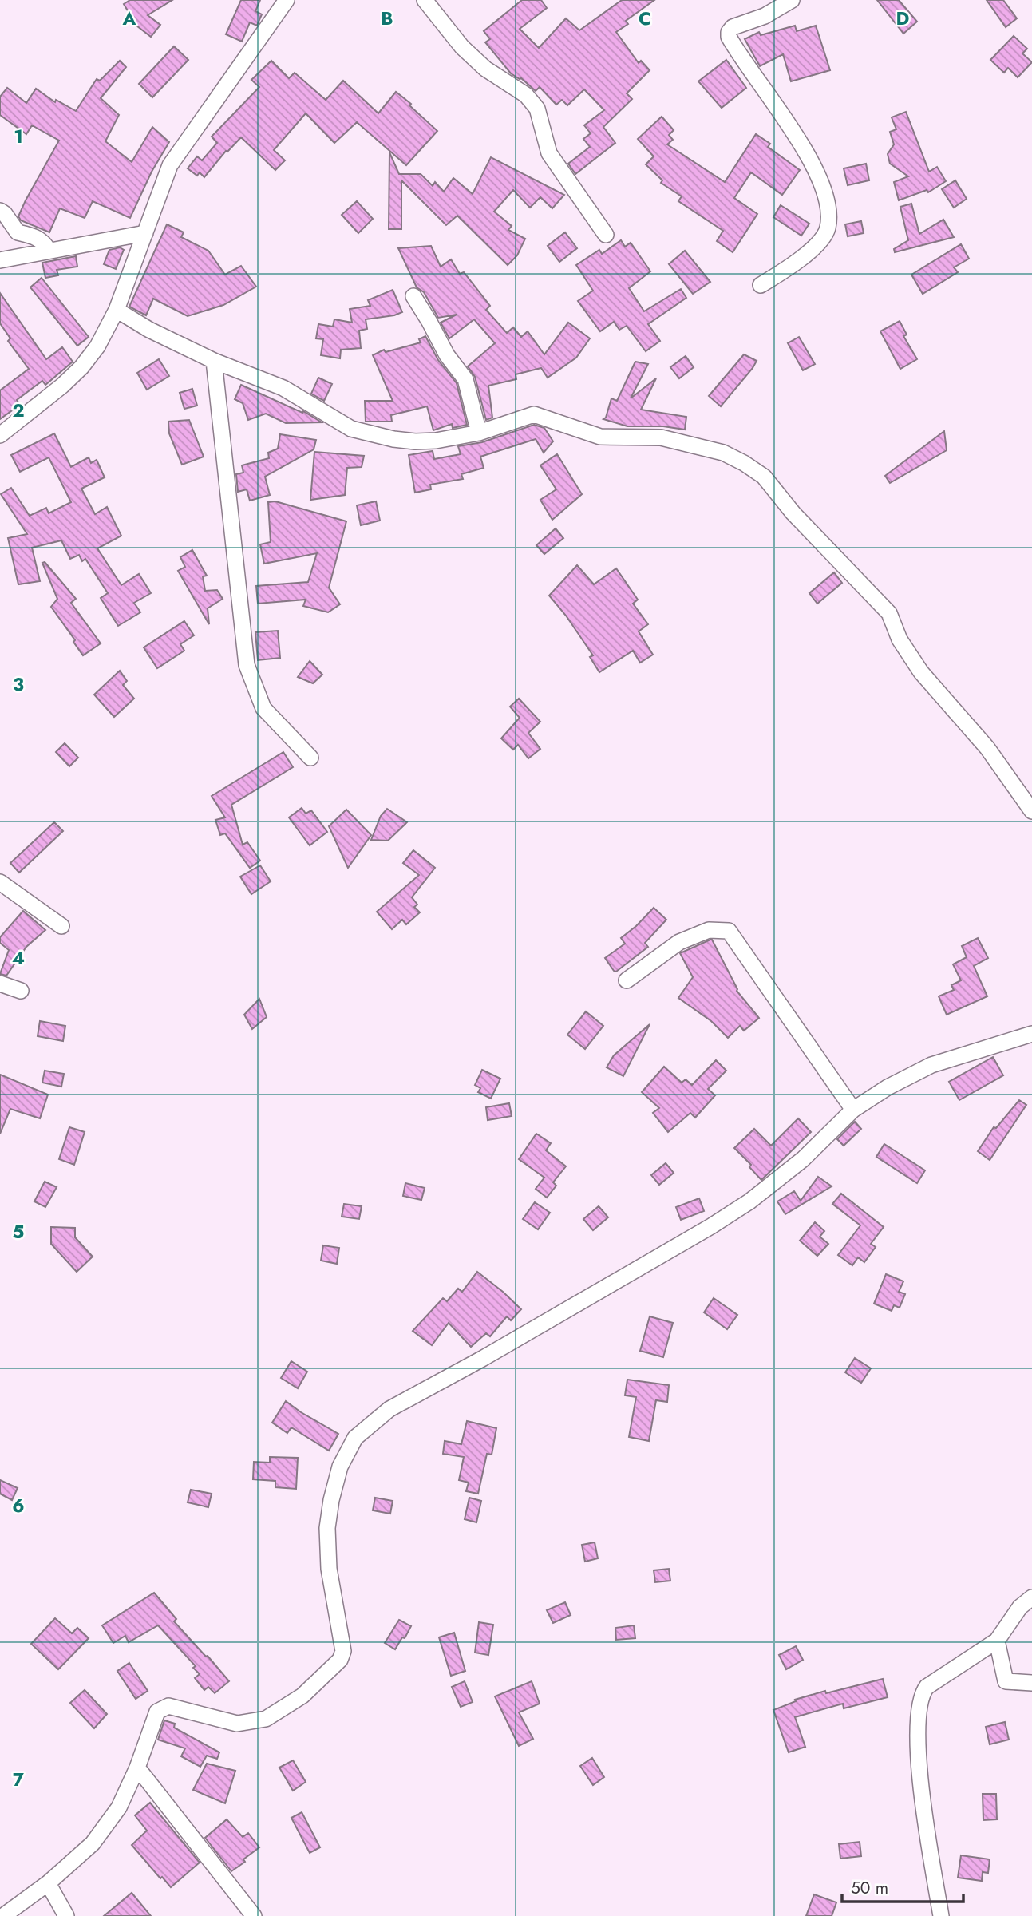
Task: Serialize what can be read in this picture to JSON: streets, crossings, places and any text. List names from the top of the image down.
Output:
{
  "scale_bar": "50 m",
  "grid": {
    "columns": [
      "A",
      "B",
      "C",
      "D"
    ],
    "rows": [
      "1",
      "2",
      "3",
      "4",
      "5",
      "6",
      "7"
    ]
  }
}
